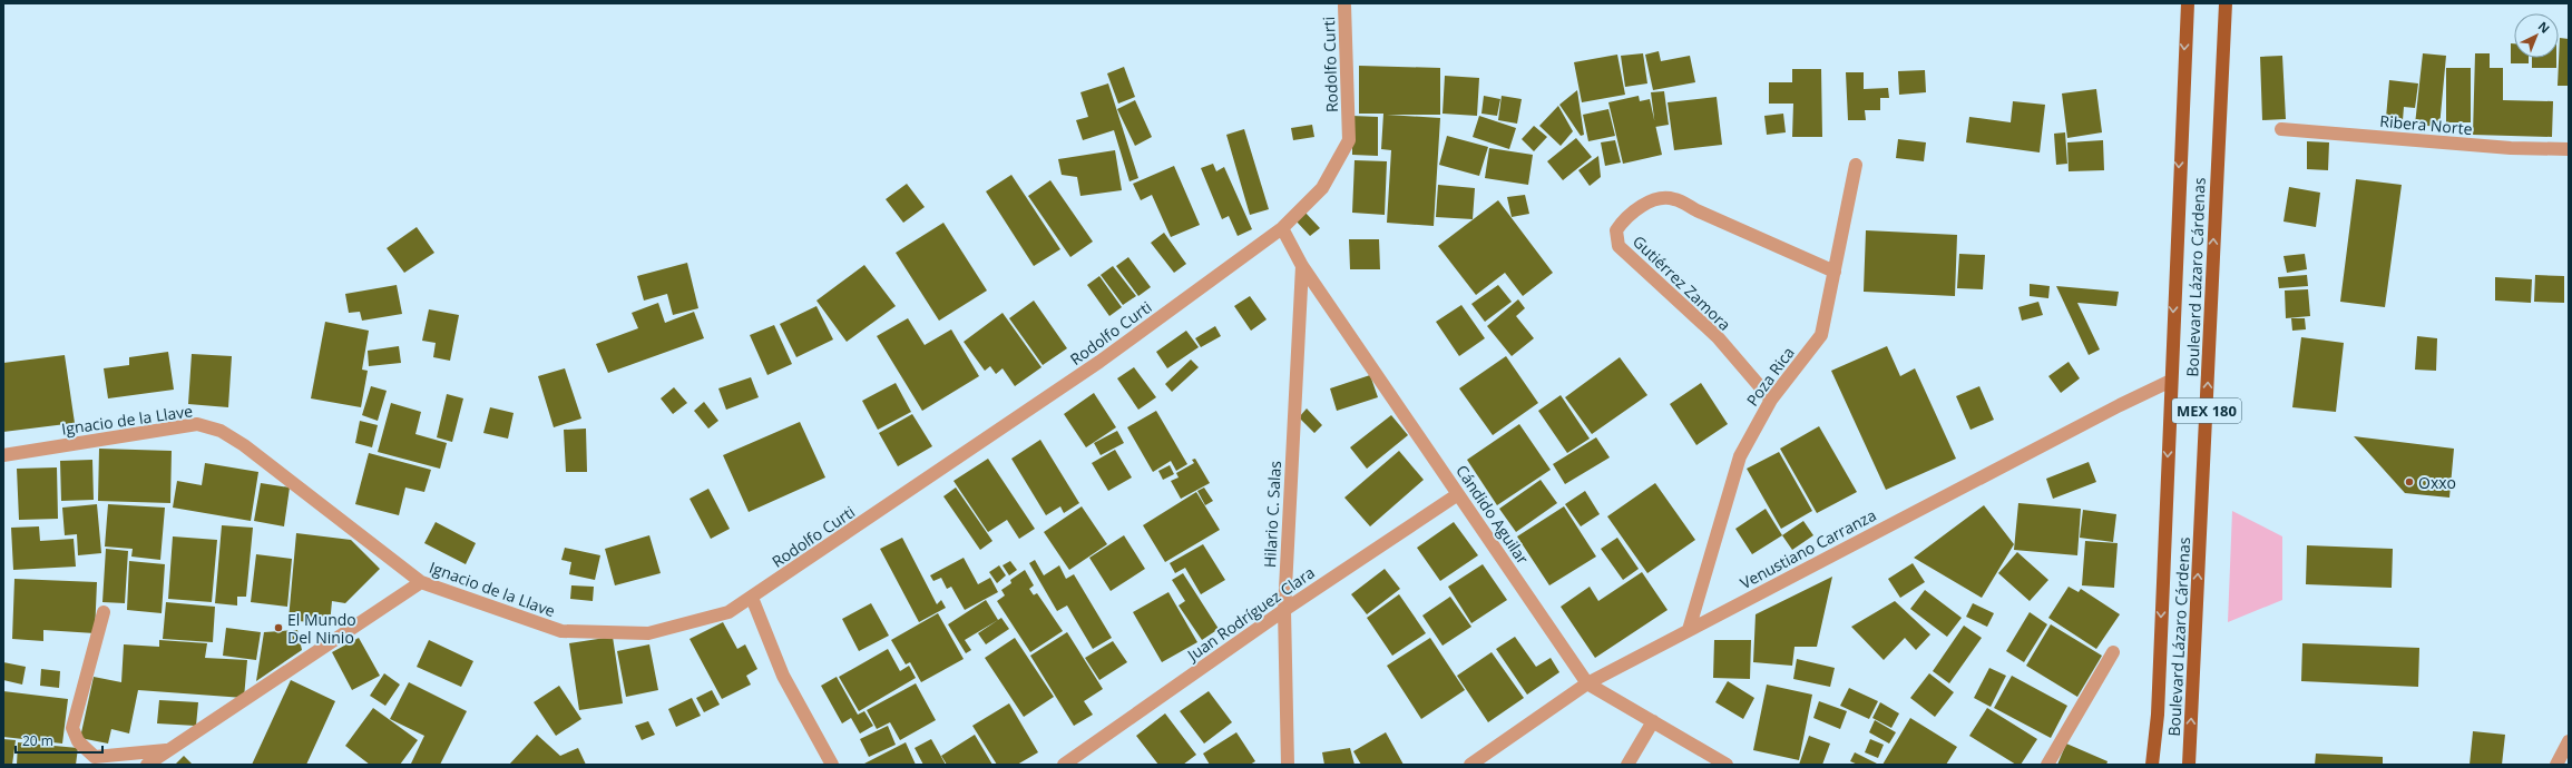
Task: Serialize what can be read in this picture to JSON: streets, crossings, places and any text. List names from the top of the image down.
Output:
{
  "streets": {
    "main road": ["Boulevard Lázaro Cárdenas", "MEX 180"],
    "street": [
      "Rodolfo Curti",
      "Ribera Norte",
      "Gutiérrez Zamora",
      "Poza Rica",
      "Ignacio de la Llave",
      "Hilario C. Salas",
      "Cándido Aguilar",
      "Venustiano Carranza",
      "Juan Rodríguez Clara"
    ]
  },
  "crossings": [
    ["Rodolfo Curti", "Ignacio de la Llave"],
    ["Rodolfo Curti", "Cándido Aguilar"],
    ["Boulevard Lázaro Cárdenas", "Venustiano Carranza"],
    ["Gutiérrez Zamora", "Poza Rica"],
    ["Poza Rica", "Venustiano Carranza"],
    ["Hilario C. Salas", "Cándido Aguilar"],
    ["Hilario C. Salas", "Juan Rodríguez Clara"],
    ["Cándido Aguilar", "Venustiano Carranza"],
    ["Cándido Aguilar", "Juan Rodríguez Clara"]
  ],
  "places": ["Oxxo", "El Mundo Del Ninio"],
  "scale_bar": "20 m",
  "north": "top right"
}
